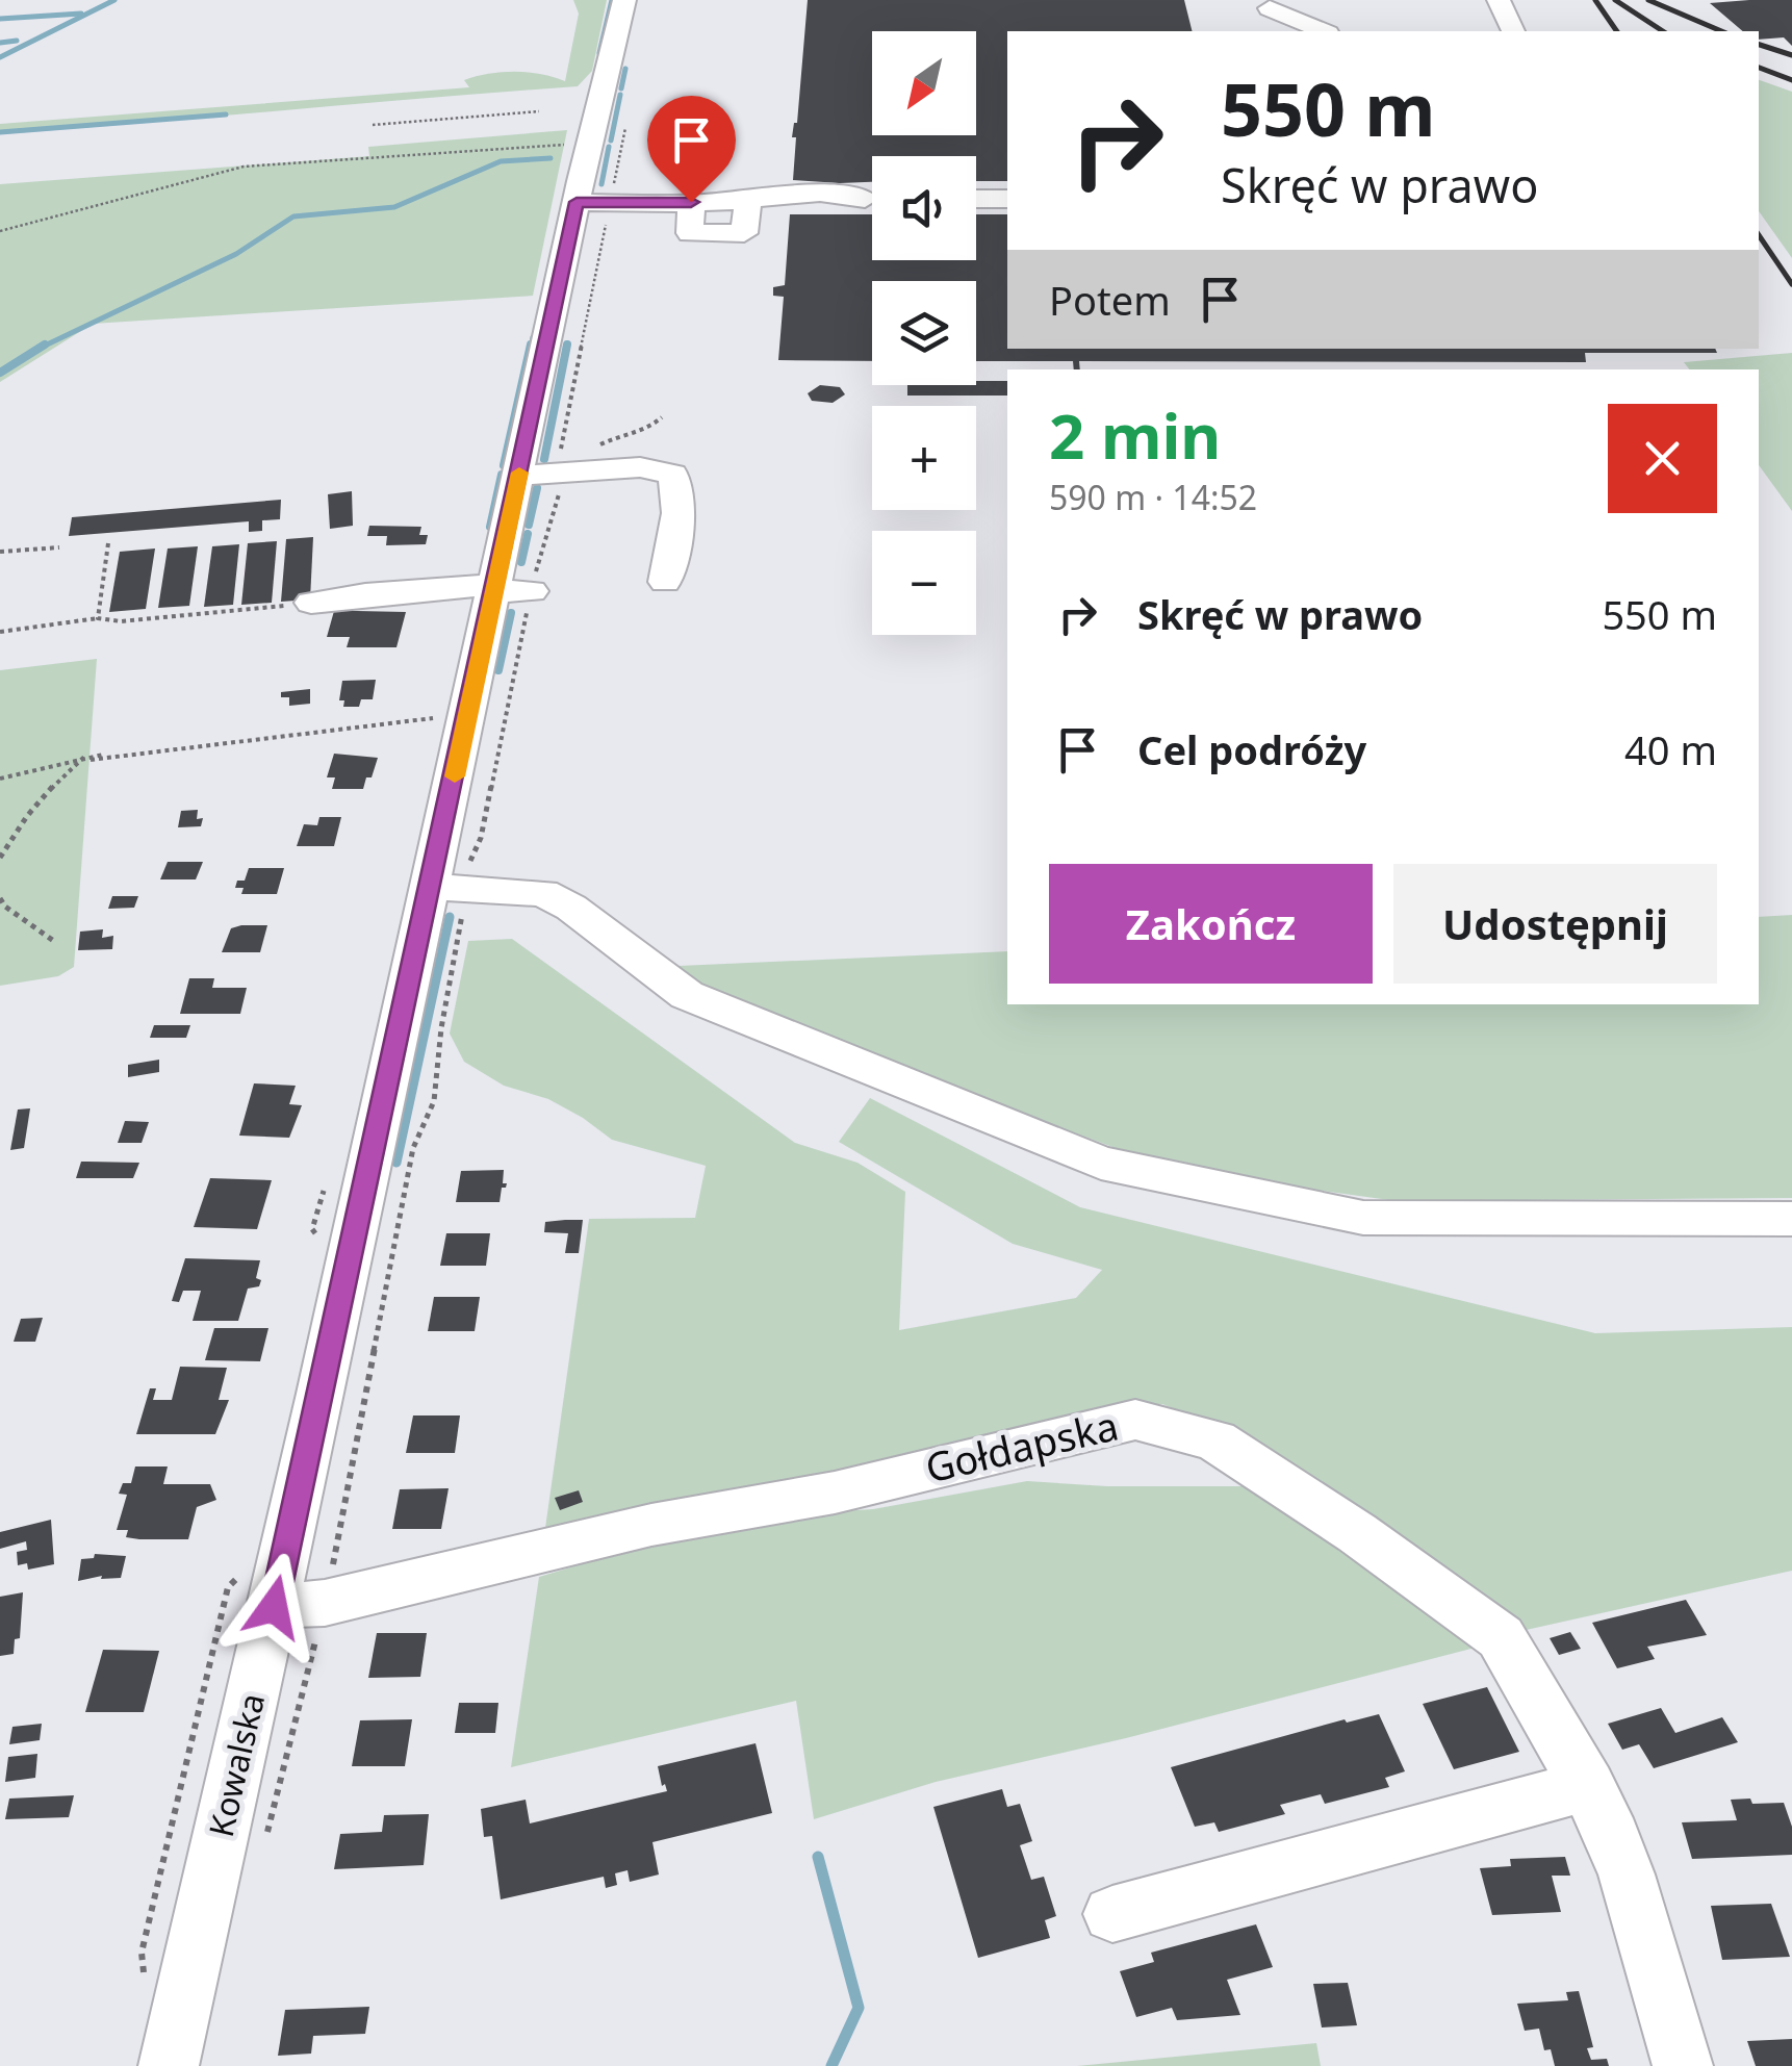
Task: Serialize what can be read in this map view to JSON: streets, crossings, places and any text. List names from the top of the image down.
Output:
{
  "streets": {
    "street": ["Gołdapska", "Kowalska"]
  },
  "crossings": [
    ["Gołdapska", "Kowalska"]
  ],
  "north": "bottom left",
  "page": {
    "map_buttons": ["+", "−"],
    "turn": ["550 m", "Skręć w prawo"],
    "then": "Potem",
    "heading": ["2 min", "590 m · 14:52"],
    "list": [
      {
        "name": "Skręć w prawo",
        "value": "550 m"
      },
      {
        "name": "Cel podróży",
        "value": "40 m"
      }
    ],
    "buttons": ["Zakończ", "Udostępnij"]
  }
}
